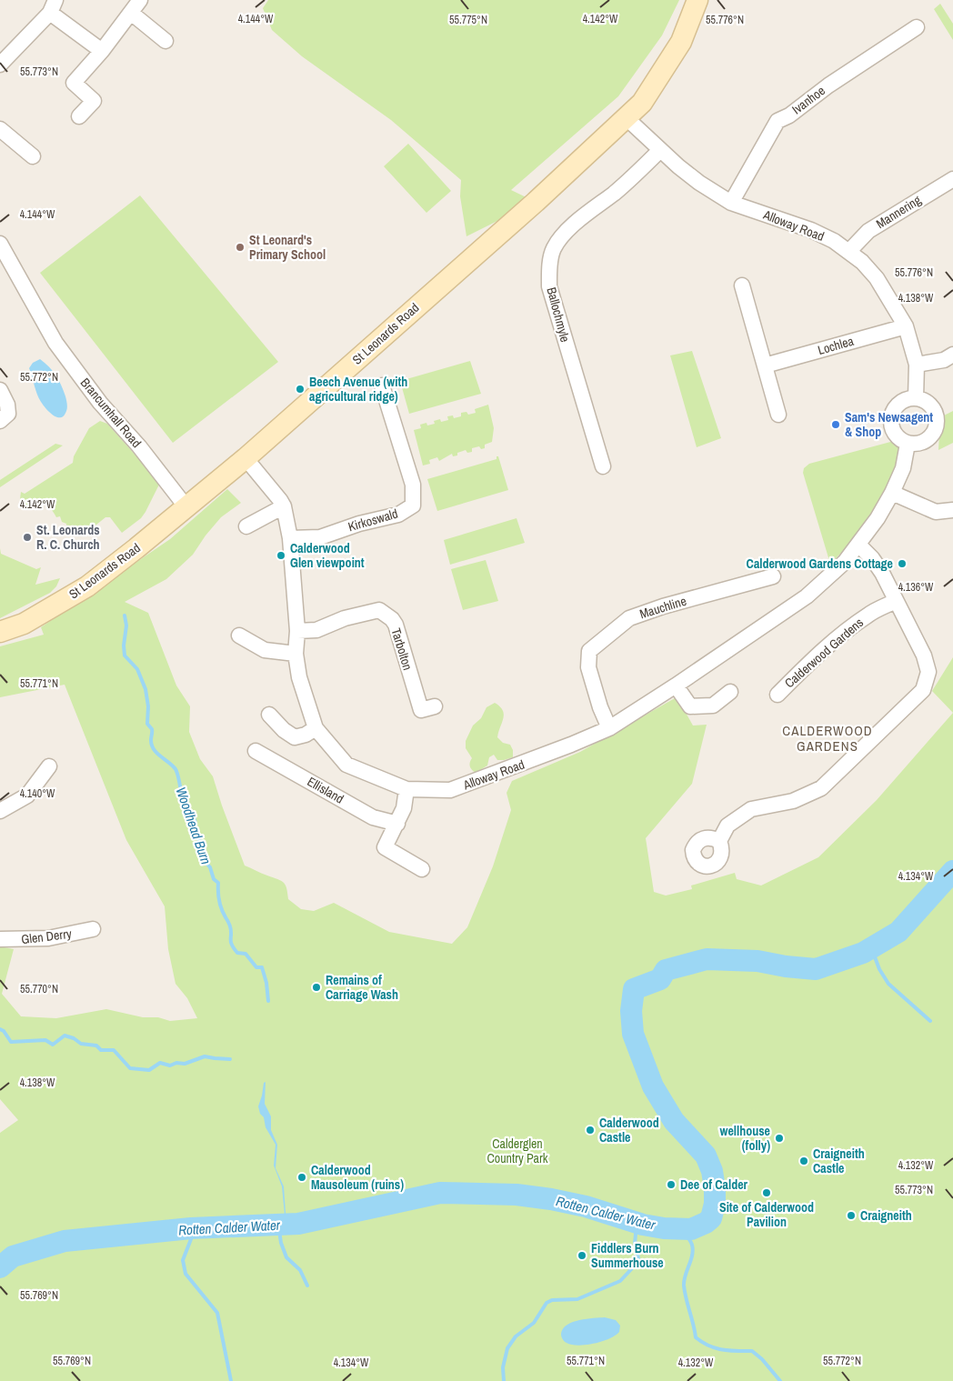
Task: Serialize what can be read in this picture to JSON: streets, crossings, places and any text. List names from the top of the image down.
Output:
{
  "streets": {
    "street": [
      "Ivanhoe",
      "Mannering",
      "Alloway Road",
      "Ballochmyle",
      "St Leonards Road",
      "Lochlea",
      "Brancumhall Road",
      "Kirkoswald",
      "Mauchline",
      "Tarbolton",
      "Calderwood Gardens",
      "Ellisland",
      "Glen Derry"
    ]
  },
  "crossings": [
    ["Ivanhoe", "Alloway Road"],
    ["Mannering", "Alloway Road"],
    ["Alloway Road", "Ballochmyle"],
    ["Alloway Road", "St Leonards Road"],
    ["Alloway Road", "Lochlea"],
    ["Alloway Road", "Kirkoswald"],
    ["Alloway Road", "Mauchline"],
    ["Alloway Road", "Tarbolton"],
    ["St Leonards Road", "Brancumhall Road"]
  ],
  "districts": ["CALDERWOOD GARDENS"],
  "water": ["Woodhead Burn", "Rotten Calder Water"],
  "parks": ["Calderglen Country Park"],
  "places": [
    "St Leonard's Primary School",
    "Beech Avenue (with agricultural ridge)",
    "Sam's Newsagent & Shop",
    "St. Leonards R. C. Church",
    "Calderwood Glen viewpoint",
    "Calderwood Gardens Cottage",
    "Remains of Carriage Wash",
    "Calderwood Castle",
    "wellhouse (folly)",
    "Craigneith Castle",
    "Calderwood Mausoleum (ruins)",
    "Dee of Calder",
    "Site of Calderwood Pavilion",
    "Craigneith",
    "Fiddlers Burn Summerhouse"
  ],
  "coordinates": [
    "4.144°W",
    "4.142°W",
    "55.775°N",
    "55.776°N",
    "55.773°N",
    "4.138°W",
    "55.772°N",
    "4.136°W",
    "55.771°N",
    "4.140°W",
    "4.134°W",
    "55.770°N",
    "4.132°W",
    "55.769°N"
  ]
}
